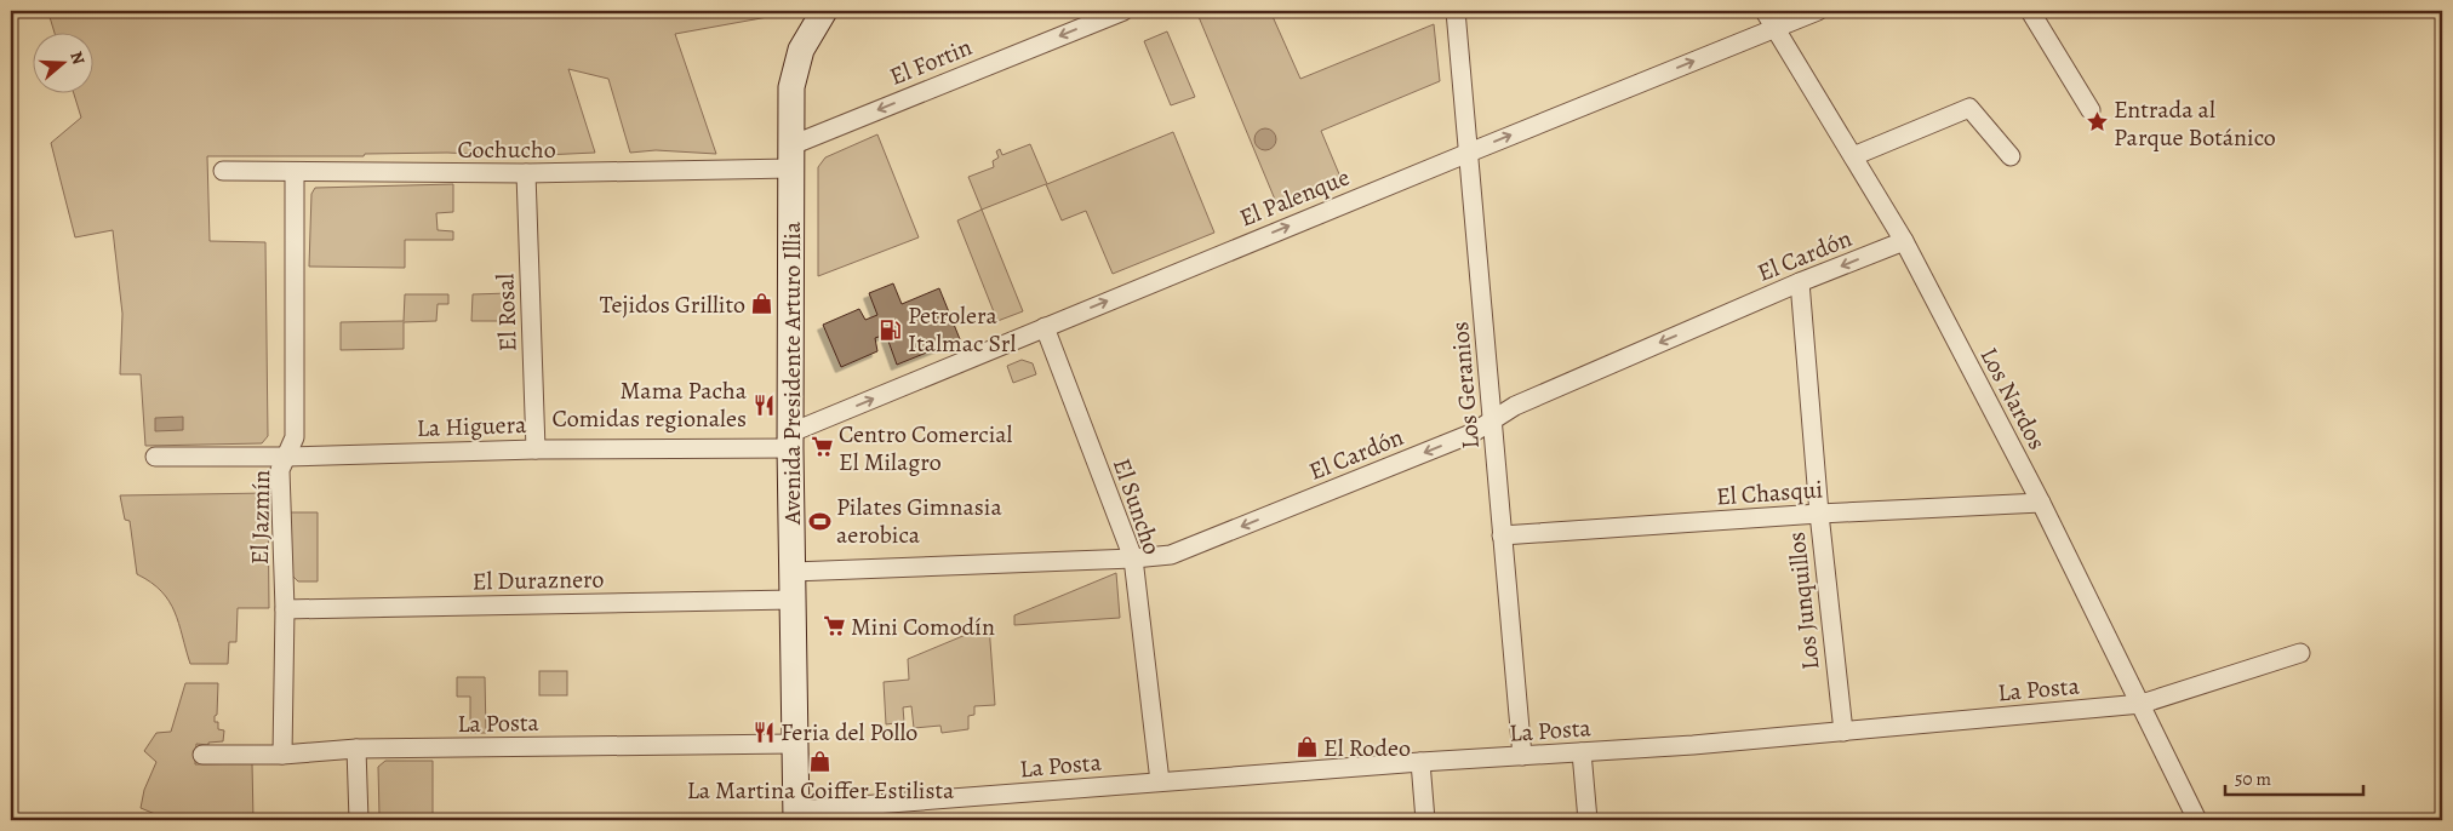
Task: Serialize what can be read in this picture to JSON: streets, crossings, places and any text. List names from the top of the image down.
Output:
{
  "streets": {
    "main road": ["Avenida Presidente Arturo Illia"],
    "street": [
      "El Fortin",
      "Cochucho",
      "El Palenque",
      "El Cardón",
      "El Rosal",
      "Los Geranios",
      "Los Nardos",
      "La Higuera",
      "El Chasqui",
      "El Suncho",
      "El Jazmín",
      "El Duraznero",
      "Los Junquillos",
      "La Posta"
    ]
  },
  "crossings": [
    ["El Fortin", "Cochucho"],
    ["El Fortin", "Avenida Presidente Arturo Illia"],
    ["Cochucho", "El Rosal"],
    ["Cochucho", "Avenida Presidente Arturo Illia"],
    ["Cochucho", "El Jazmín"],
    ["El Palenque", "Avenida Presidente Arturo Illia"],
    ["El Palenque", "Los Geranios"],
    ["El Palenque", "Los Nardos"],
    ["El Palenque", "La Higuera"],
    ["El Palenque", "El Suncho"],
    ["El Cardón", "Avenida Presidente Arturo Illia"],
    ["El Cardón", "Los Geranios"],
    ["El Cardón", "Los Nardos"],
    ["El Cardón", "El Suncho"],
    ["El Cardón", "Los Junquillos"],
    ["El Rosal", "La Higuera"],
    ["Avenida Presidente Arturo Illia", "La Higuera"],
    ["Avenida Presidente Arturo Illia", "El Duraznero"],
    ["Avenida Presidente Arturo Illia", "La Posta"],
    ["Los Geranios", "El Chasqui"],
    ["Los Geranios", "La Posta"],
    ["Los Nardos", "El Chasqui"],
    ["Los Nardos", "La Posta"],
    ["La Higuera", "El Jazmín"],
    ["El Chasqui", "Los Junquillos"],
    ["El Suncho", "La Posta"],
    ["El Jazmín", "El Duraznero"],
    ["El Jazmín", "La Posta"],
    ["Los Junquillos", "La Posta"]
  ],
  "one_way": ["El Fortin", "El Palenque", "El Cardón"],
  "places": {
    "place": ["Entrada al Parque Botánico"],
    "shop": ["Tejidos Grillito", "El Rodeo", "La Martina Coiffer Estilista"],
    "fuel station": ["Petrolera Italmac Srl"],
    "restaurant": ["Mama Pacha Comidas regionales", "Feria del Pollo"],
    "supermarket": ["Centro Comercial El Milagro", "Mini Comodín"],
    "sports": ["Pilates Gimnasia aerobica"]
  },
  "scale_bar": "50 m",
  "north": "right"
}
